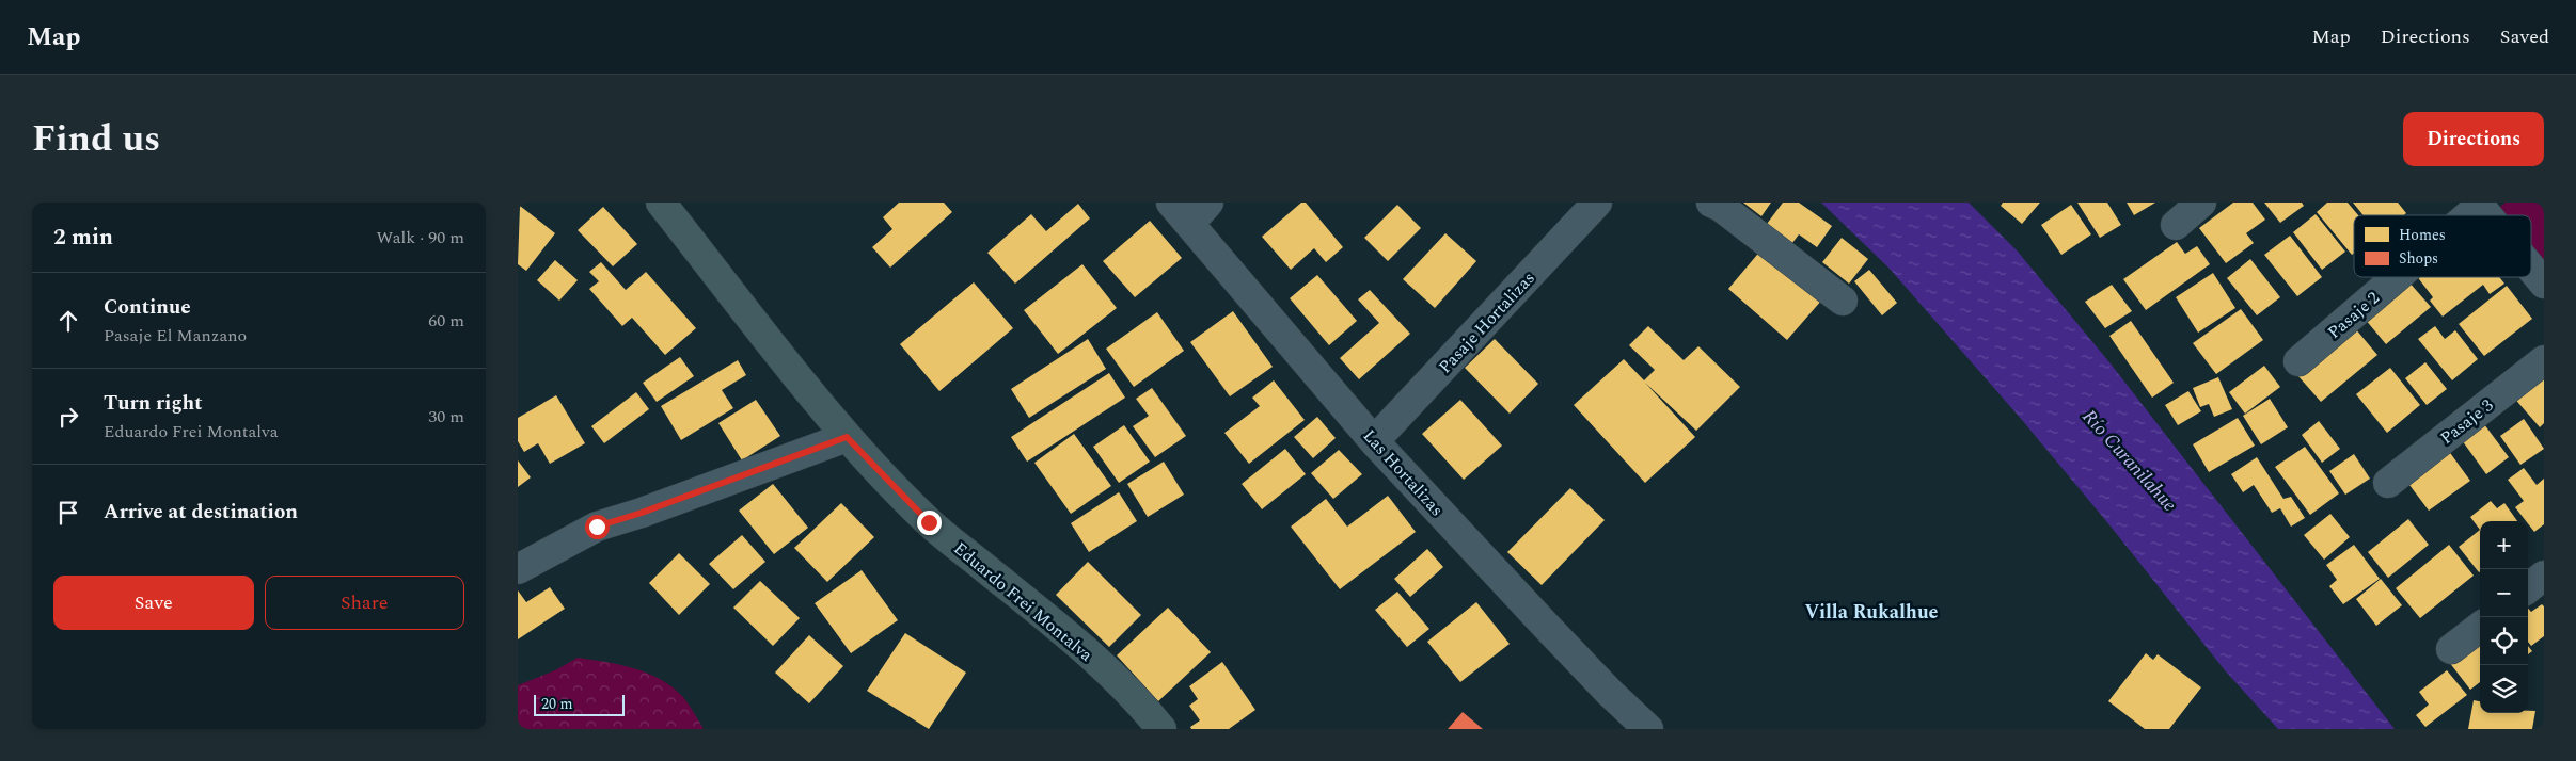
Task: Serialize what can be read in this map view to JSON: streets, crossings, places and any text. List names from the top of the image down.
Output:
{
  "streets": {
    "main road": ["Eduardo Frei Montalva"],
    "street": [
      "Pasaje 2",
      "Pasaje Hortalizas",
      "Pasaje 3",
      "Las Hortalizas"
    ]
  },
  "crossings": [
    ["Pasaje Hortalizas", "Las Hortalizas"]
  ],
  "districts": ["Villa Rukalhue"],
  "water": ["Río Curanilahue"],
  "legend": ["Homes", "Shops"],
  "scale_bar": "20 m",
  "page": {
    "header": "Map",
    "nav": ["Map", "Directions", "Saved"],
    "title": "Find us",
    "buttons": [
      "Directions",
      ["Save", "Share"]
    ],
    "heading": ["2 min", "Walk · 90 m"],
    "list": [
      ["Continue", "Pasaje El Manzano", "60 m"],
      ["Turn right", "Eduardo Frei Montalva", "30 m"],
      "Arrive at destination"
    ],
    "map_buttons": ["+", "−"],
    "scale": "20 m"
  }
}
